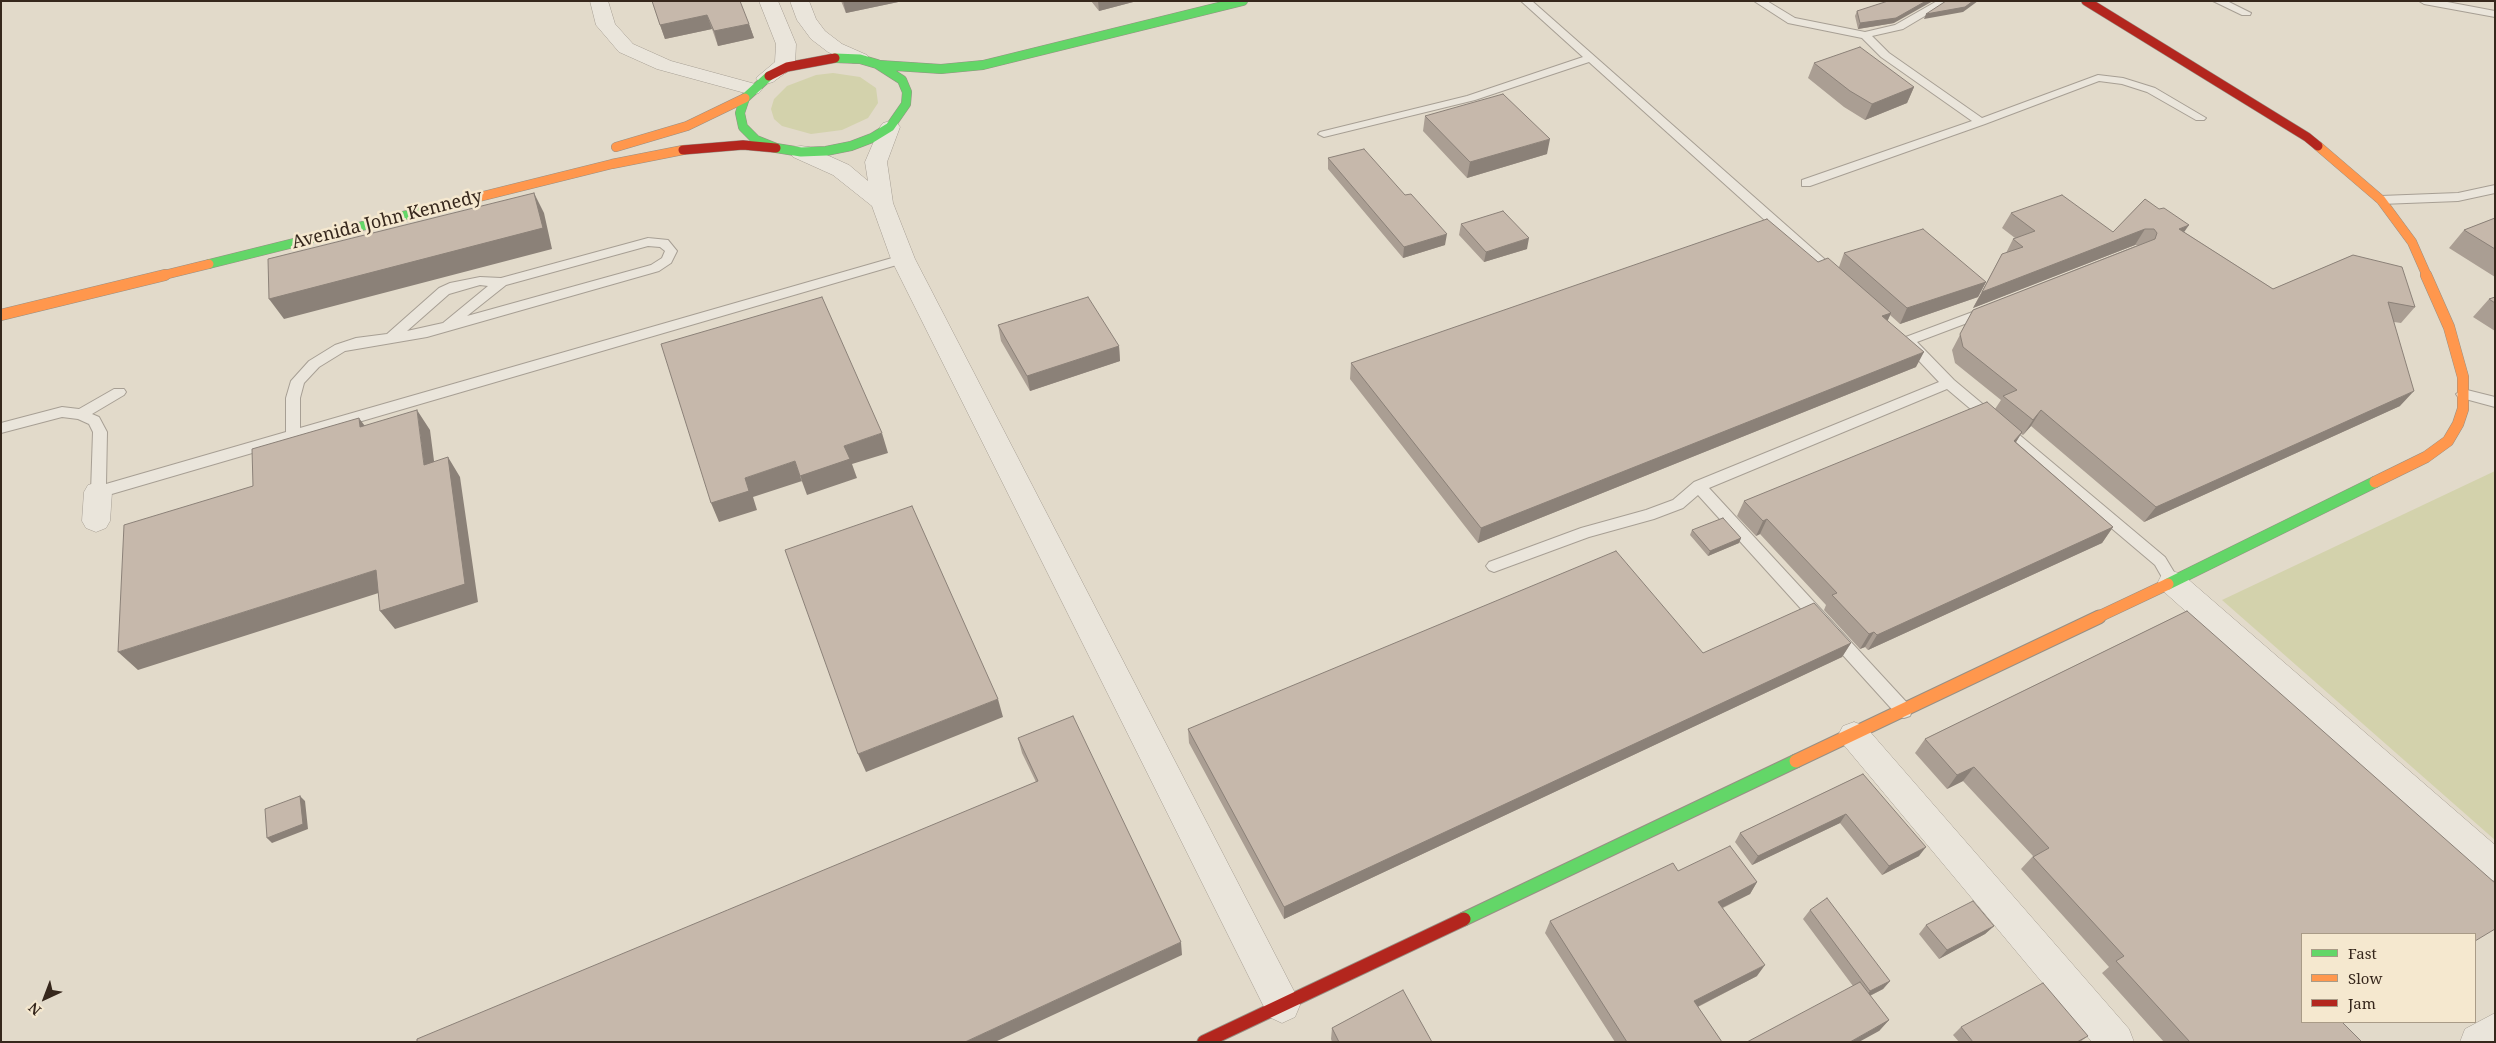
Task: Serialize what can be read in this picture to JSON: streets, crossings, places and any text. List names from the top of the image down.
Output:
{
  "streets": {
    "main road": ["Avenida John Kennedy"]
  },
  "legend": ["Fast", "Slow", "Jam"],
  "north": "bottom left"
}
